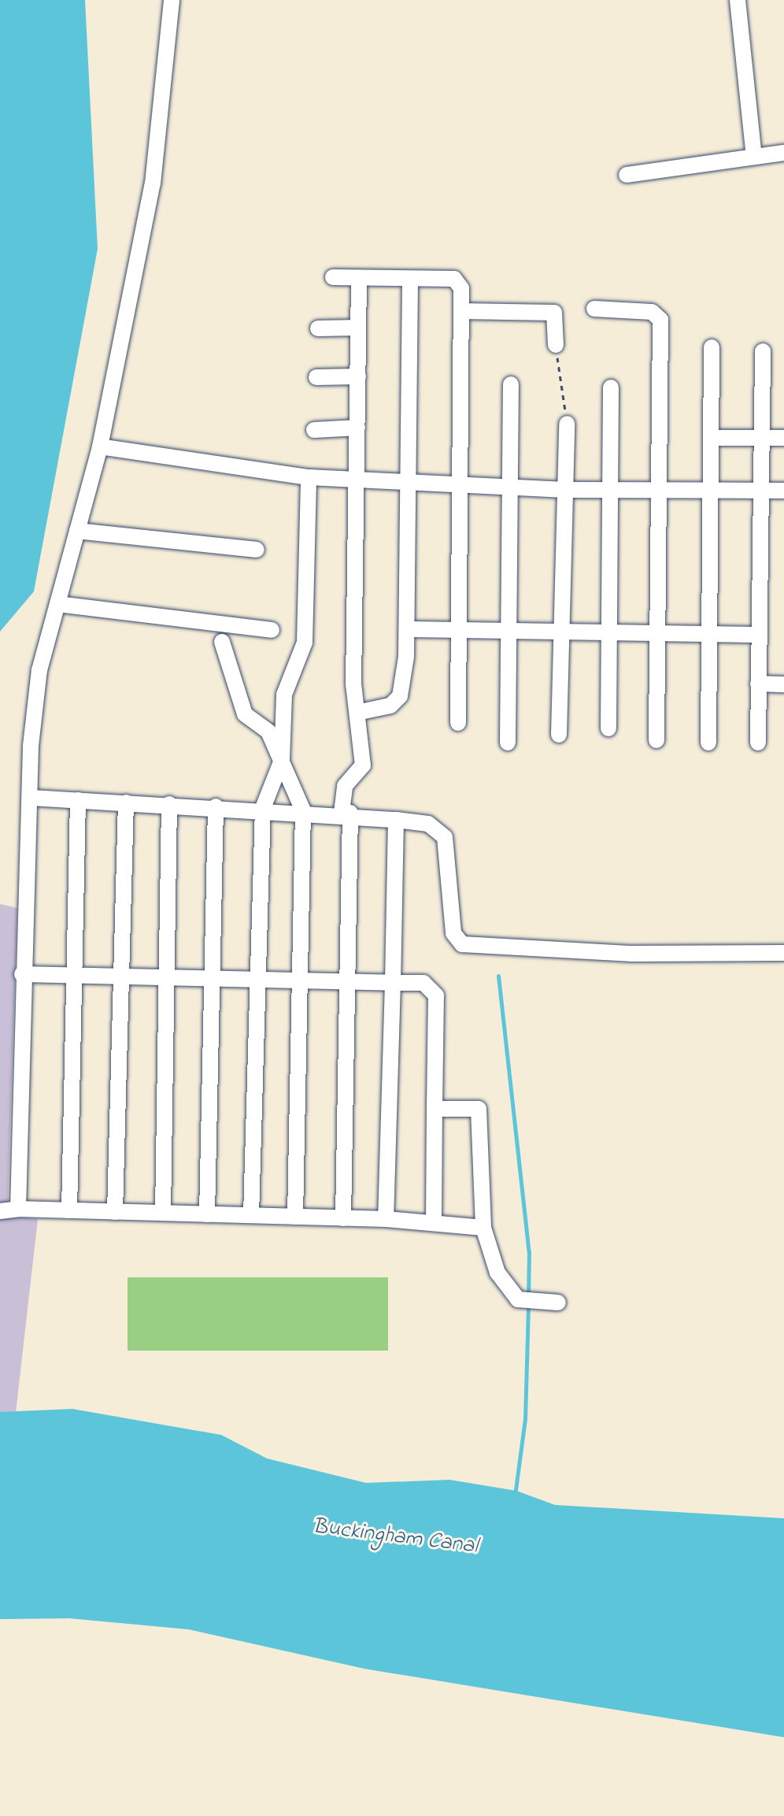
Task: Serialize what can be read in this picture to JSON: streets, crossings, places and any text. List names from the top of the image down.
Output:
{
  "water": ["Buckingham Canal"]
}
